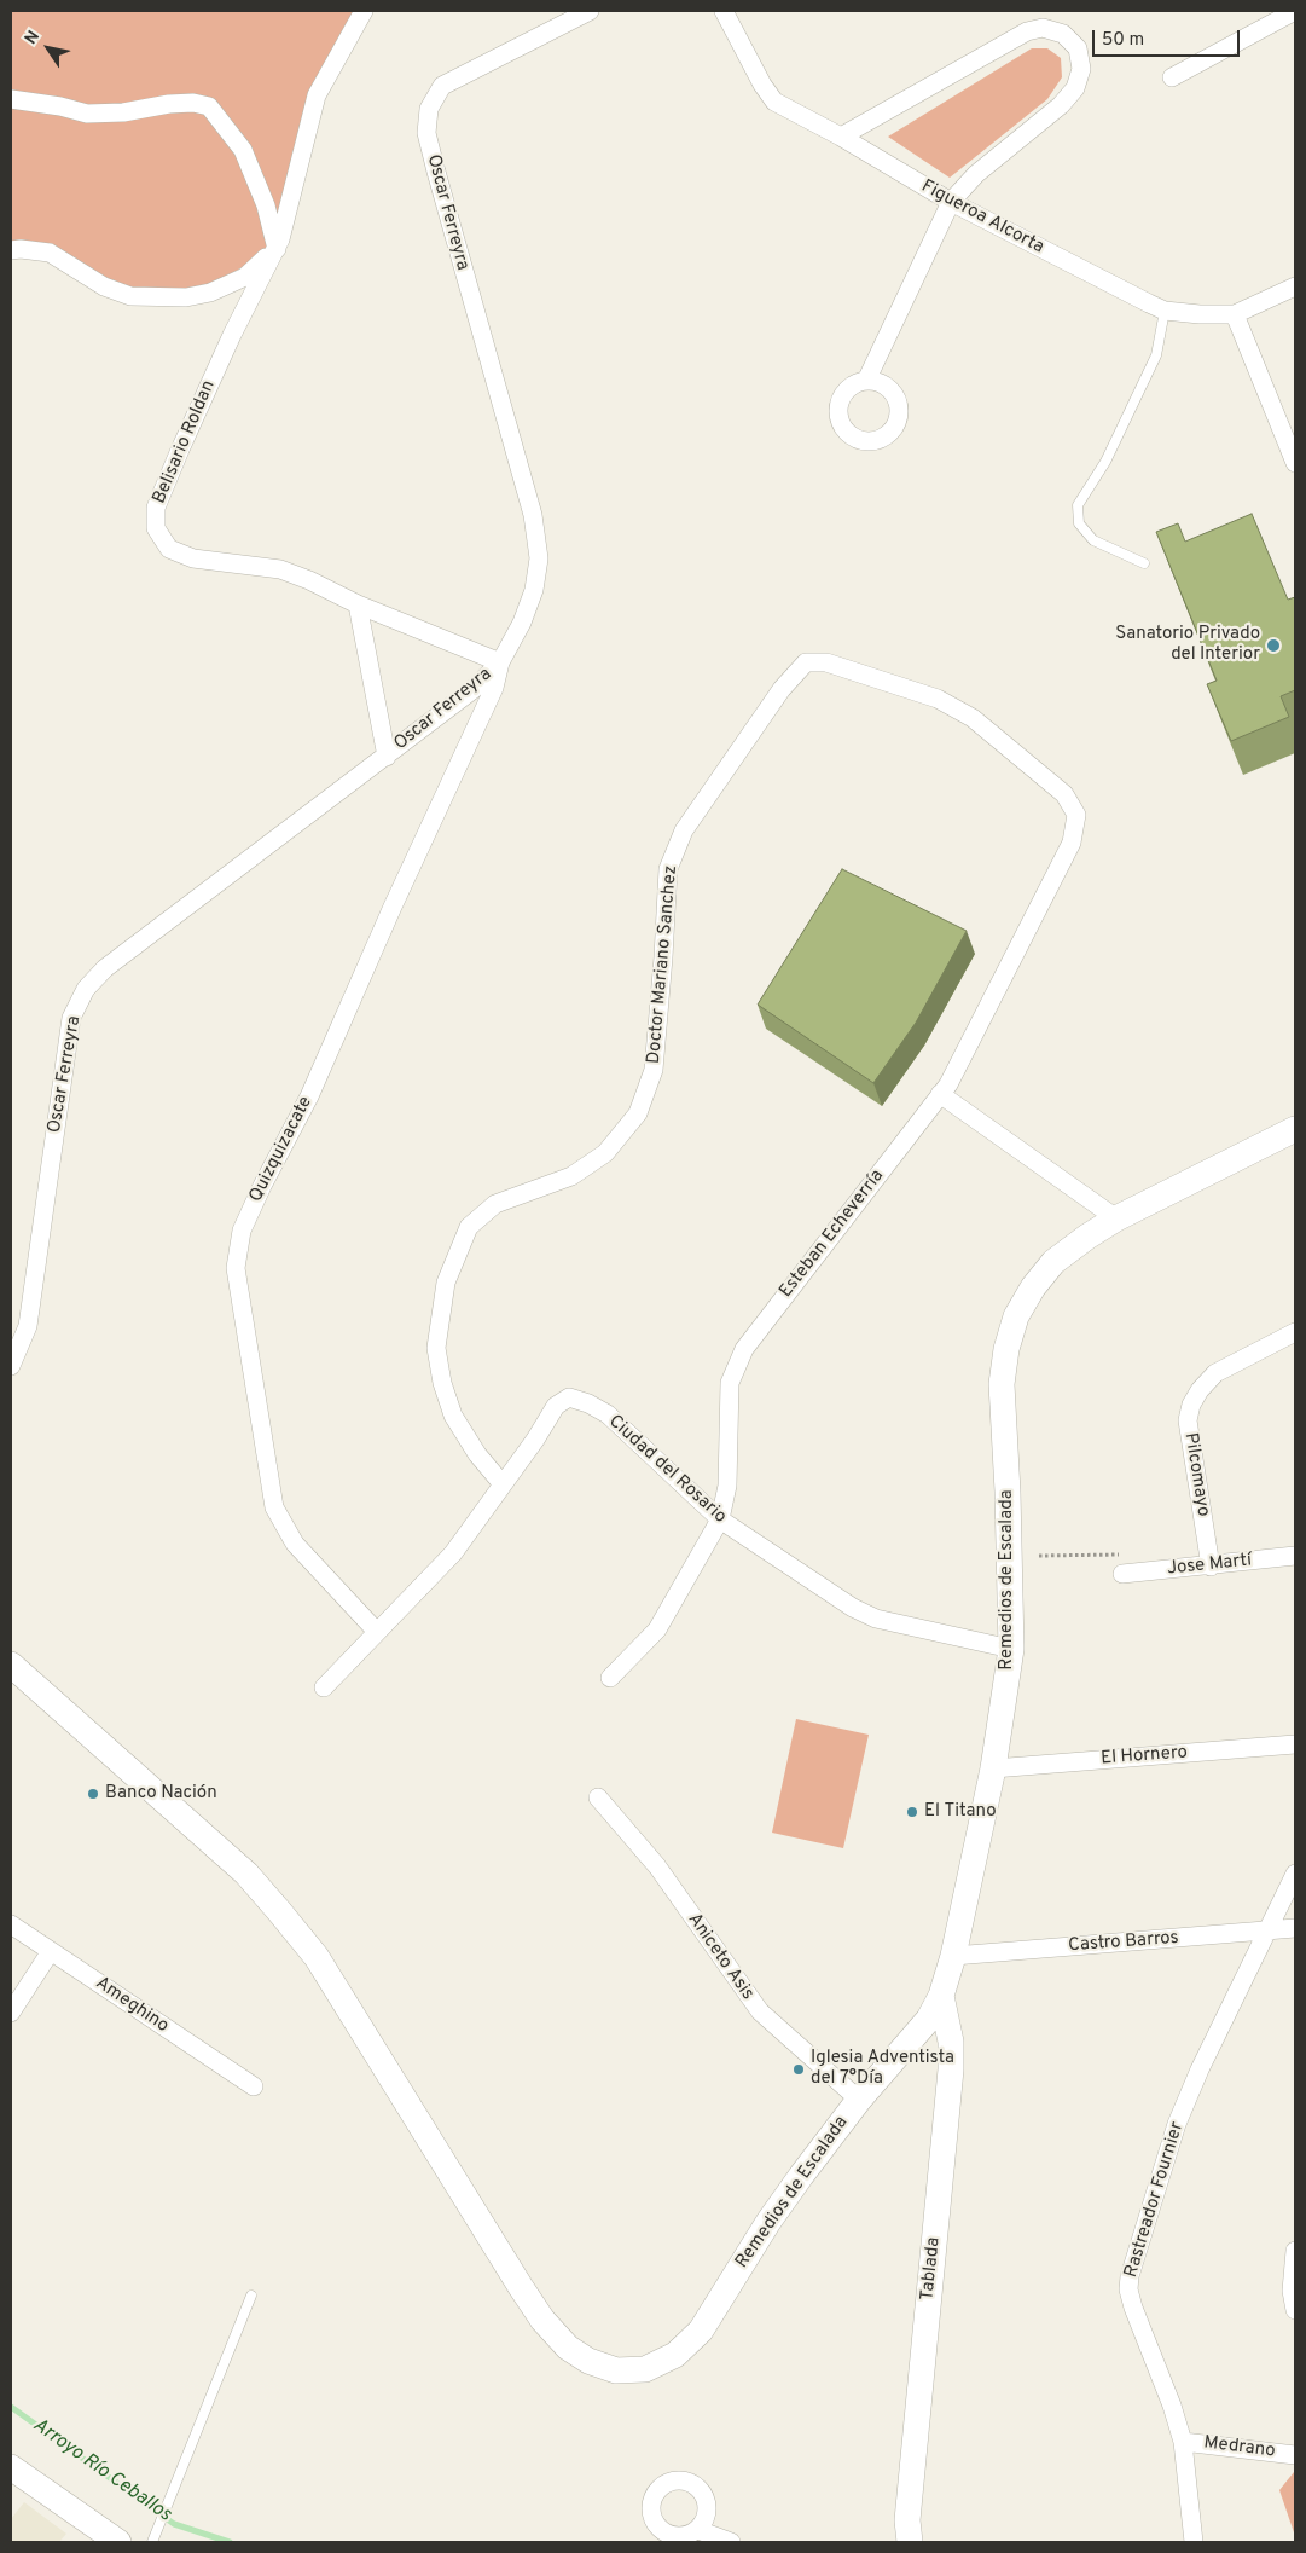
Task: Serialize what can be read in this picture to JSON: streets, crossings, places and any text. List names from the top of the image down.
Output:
{
  "streets": {
    "main road": ["Remedios de Escalada", "Tablada"],
    "street": [
      "Oscar Ferreyra",
      "Figueroa Alcorta",
      "Belisario Roldan",
      "Doctor Mariano Sanchez",
      "Quizquizacate",
      "Esteban Echeverría",
      "Ciudad del Rosario",
      "Pilcomayo",
      "Jose Martí",
      "El Hornero",
      "Castro Barros",
      "Aniceto Asis",
      "Ameghino",
      "Rastreador Fournier",
      "Medrano"
    ]
  },
  "crossings": [
    ["Oscar Ferreyra", "Belisario Roldan"],
    ["Oscar Ferreyra", "Quizquizacate"],
    ["Belisario Roldan", "Quizquizacate"],
    ["Doctor Mariano Sanchez", "Esteban Echeverría"],
    ["Doctor Mariano Sanchez", "Ciudad del Rosario"],
    ["Quizquizacate", "Ciudad del Rosario"],
    ["Esteban Echeverría", "Ciudad del Rosario"],
    ["Ciudad del Rosario", "Remedios de Escalada"],
    ["Pilcomayo", "Jose Martí"],
    ["Remedios de Escalada", "El Hornero"],
    ["Remedios de Escalada", "Castro Barros"],
    ["Remedios de Escalada", "Aniceto Asis"],
    ["Remedios de Escalada", "Tablada"],
    ["Castro Barros", "Rastreador Fournier"],
    ["Rastreador Fournier", "Medrano"]
  ],
  "water": ["Arroyo Río Ceballos"],
  "places": [
    "Sanatorio Privado del Interior",
    "Banco Nación",
    "El Titano",
    "Iglesia Adventista del 7°Día"
  ],
  "scale_bar": "50 m",
  "north": "top left"
}
